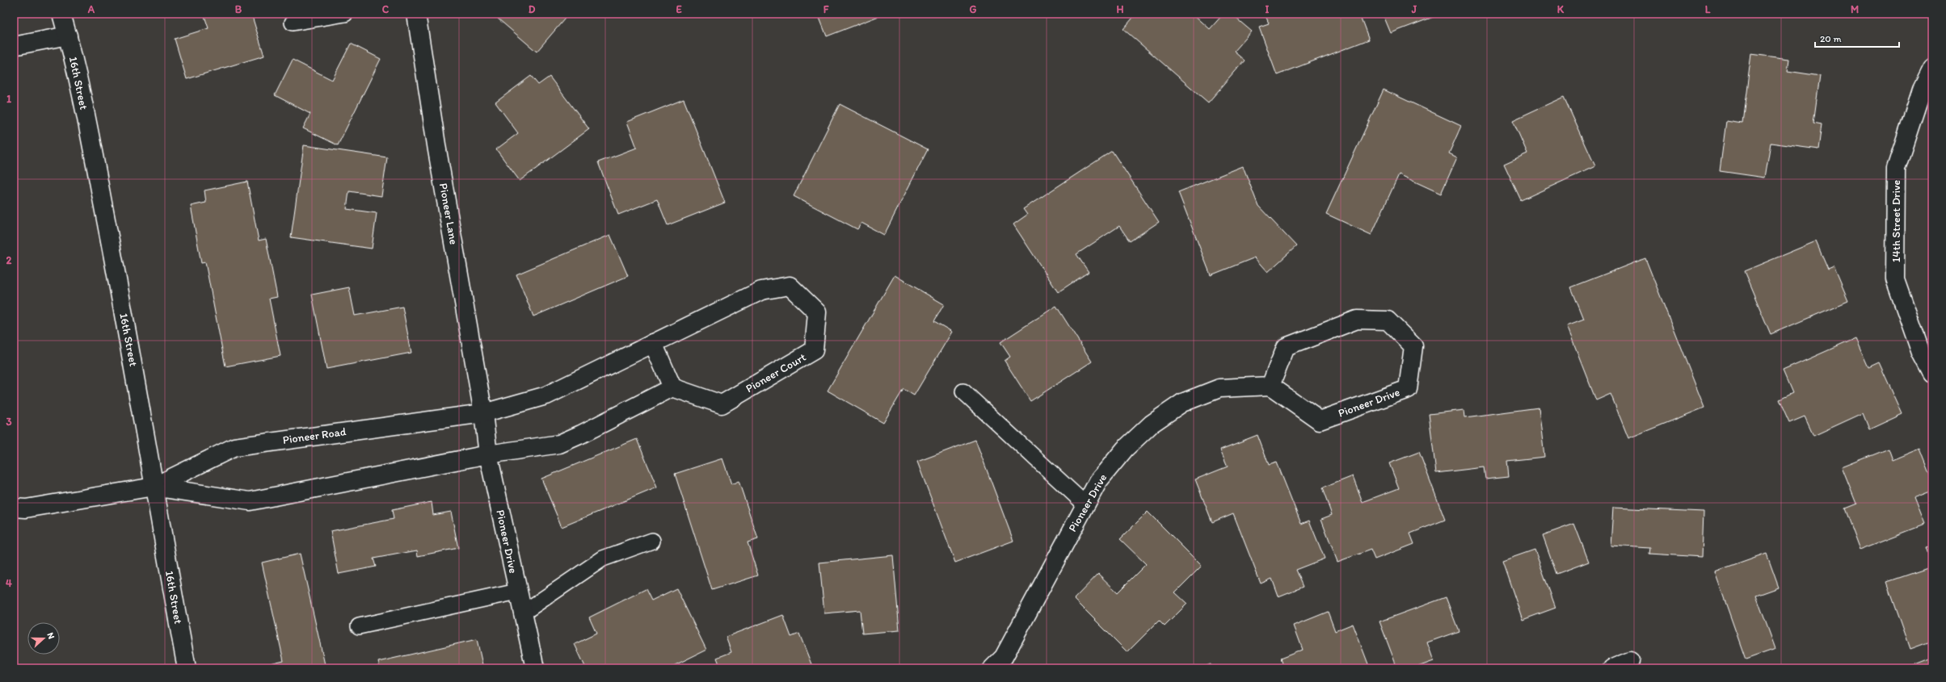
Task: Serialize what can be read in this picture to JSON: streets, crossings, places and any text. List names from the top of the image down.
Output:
{
  "streets": {
    "street": [
      "16th Street",
      "Pioneer Lane",
      "14th Street Drive",
      "Pioneer Court",
      "Pioneer Drive",
      "Pioneer Road"
    ]
  },
  "crossings": [
    ["16th Street", "Pioneer Road"],
    ["Pioneer Lane", "Pioneer Court"],
    ["Pioneer Lane", "Pioneer Drive"],
    ["Pioneer Lane", "Pioneer Road"],
    ["Pioneer Court", "Pioneer Drive"],
    ["Pioneer Court", "Pioneer Road"],
    ["Pioneer Drive", "Pioneer Road"]
  ],
  "scale_bar": "20 m",
  "north": "right",
  "grid": {
    "columns": [
      "A",
      "B",
      "C",
      "D",
      "E",
      "F",
      "G",
      "H",
      "I",
      "J",
      "K",
      "L",
      "M"
    ],
    "rows": [
      "1",
      "2",
      "3",
      "4"
    ]
  }
}
